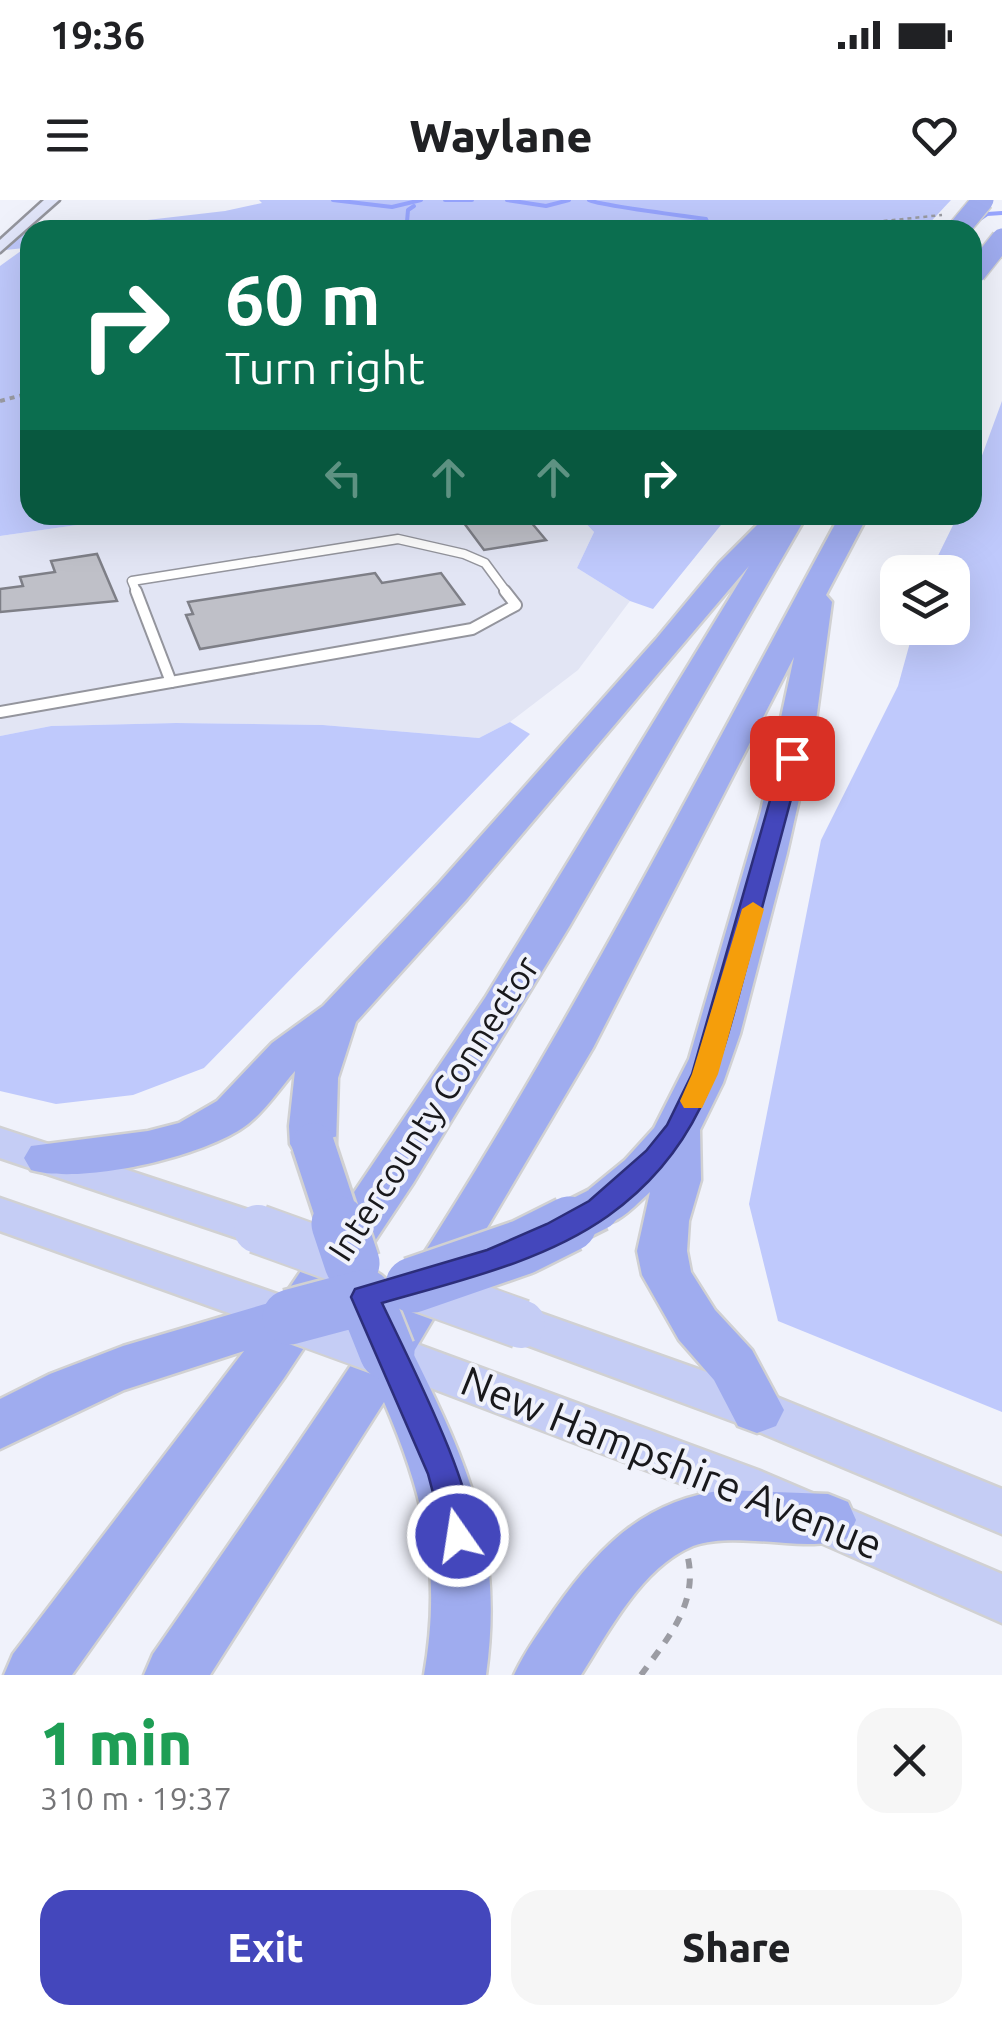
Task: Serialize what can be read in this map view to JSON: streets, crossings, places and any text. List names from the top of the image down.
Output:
{
  "streets": {
    "highway": ["Intercounty Connector"],
    "main road": ["New Hampshire Avenue"]
  },
  "page": {
    "status": "19:36",
    "header": "Waylane",
    "turn": ["60 m", "Turn right"],
    "heading": ["1 min", "310 m · 19:37"],
    "buttons": ["Exit", "Share"]
  }
}
